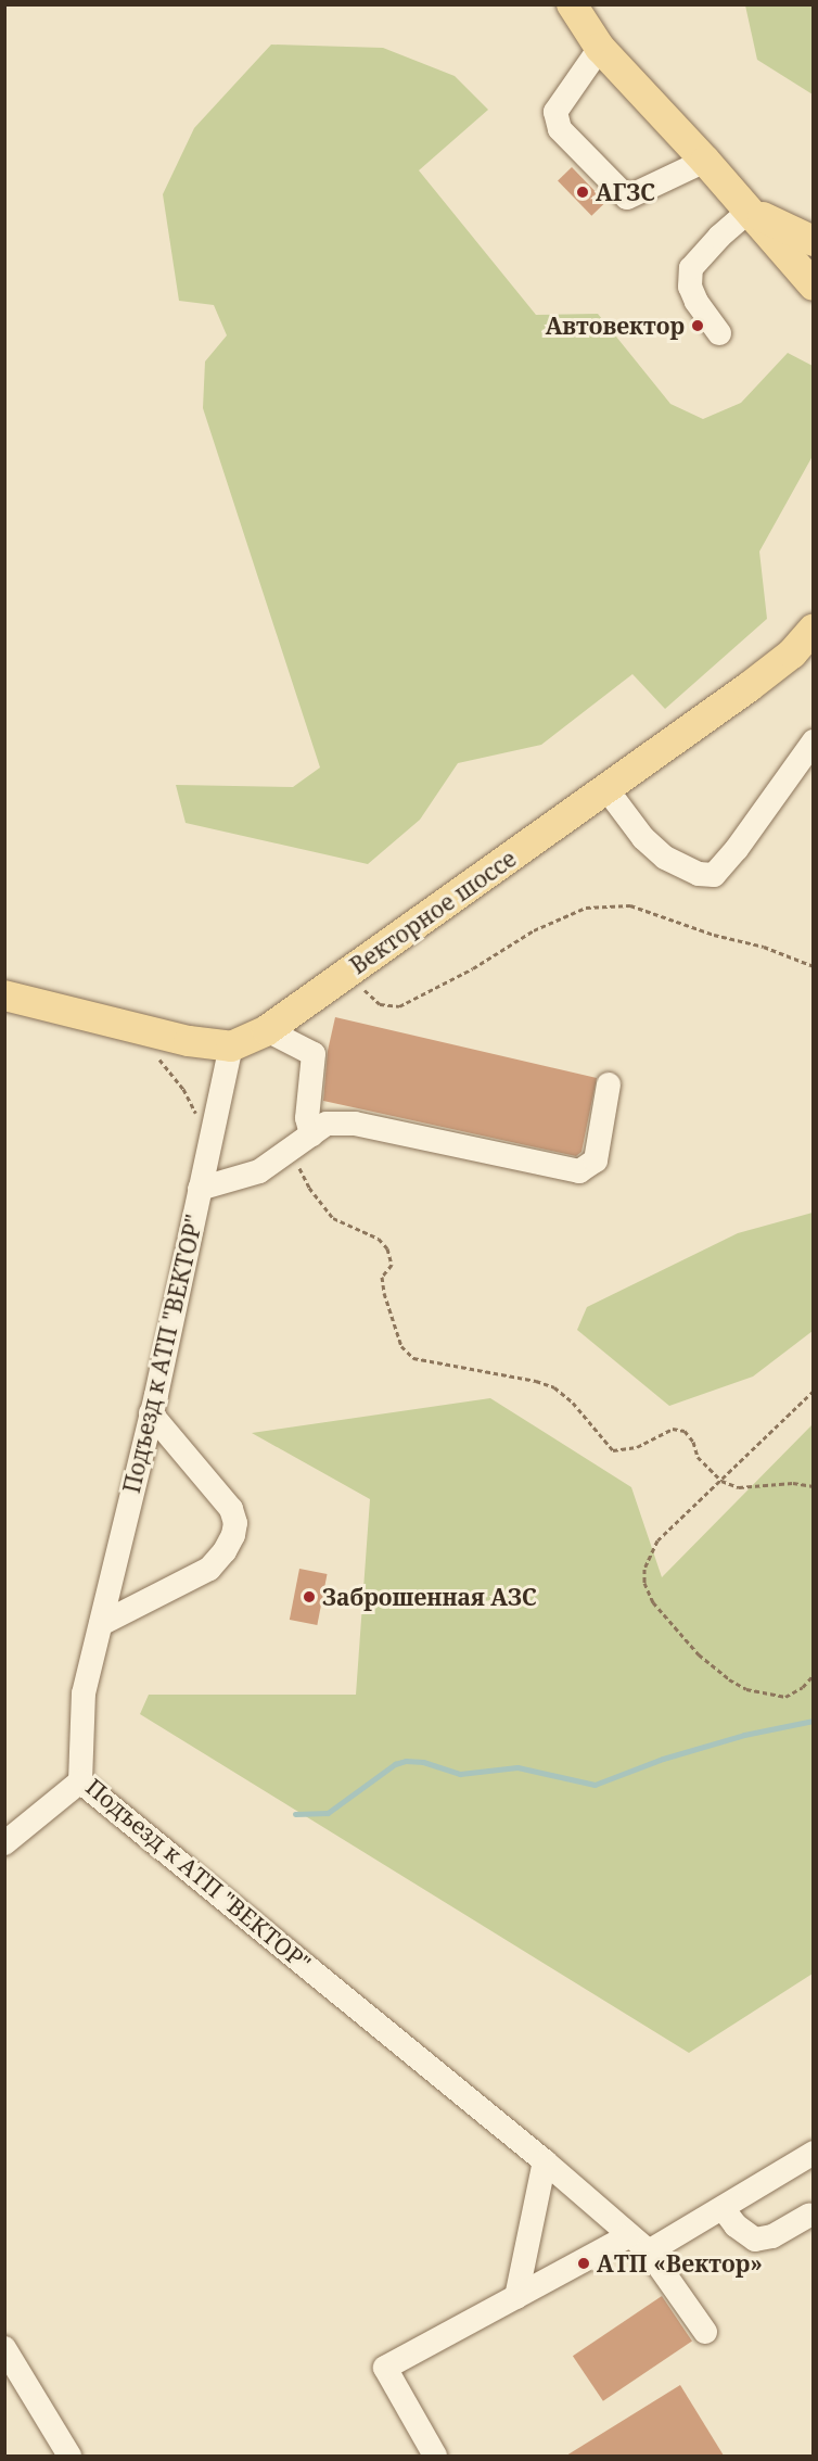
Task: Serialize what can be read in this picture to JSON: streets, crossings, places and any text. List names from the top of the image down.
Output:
{
  "streets": {
    "main road": ["Векторное шоссе"],
    "street": ["Подъезд к АТП \"ВЕКТОР\""]
  },
  "crossings": [
    ["Векторное шоссе", "Подъезд к АТП \"ВЕКТОР\""]
  ],
  "places": [
    "АГЗС",
    "Автовектор",
    "Заброшенная АЗС",
    "АТП «Вектор»"
  ]
}
